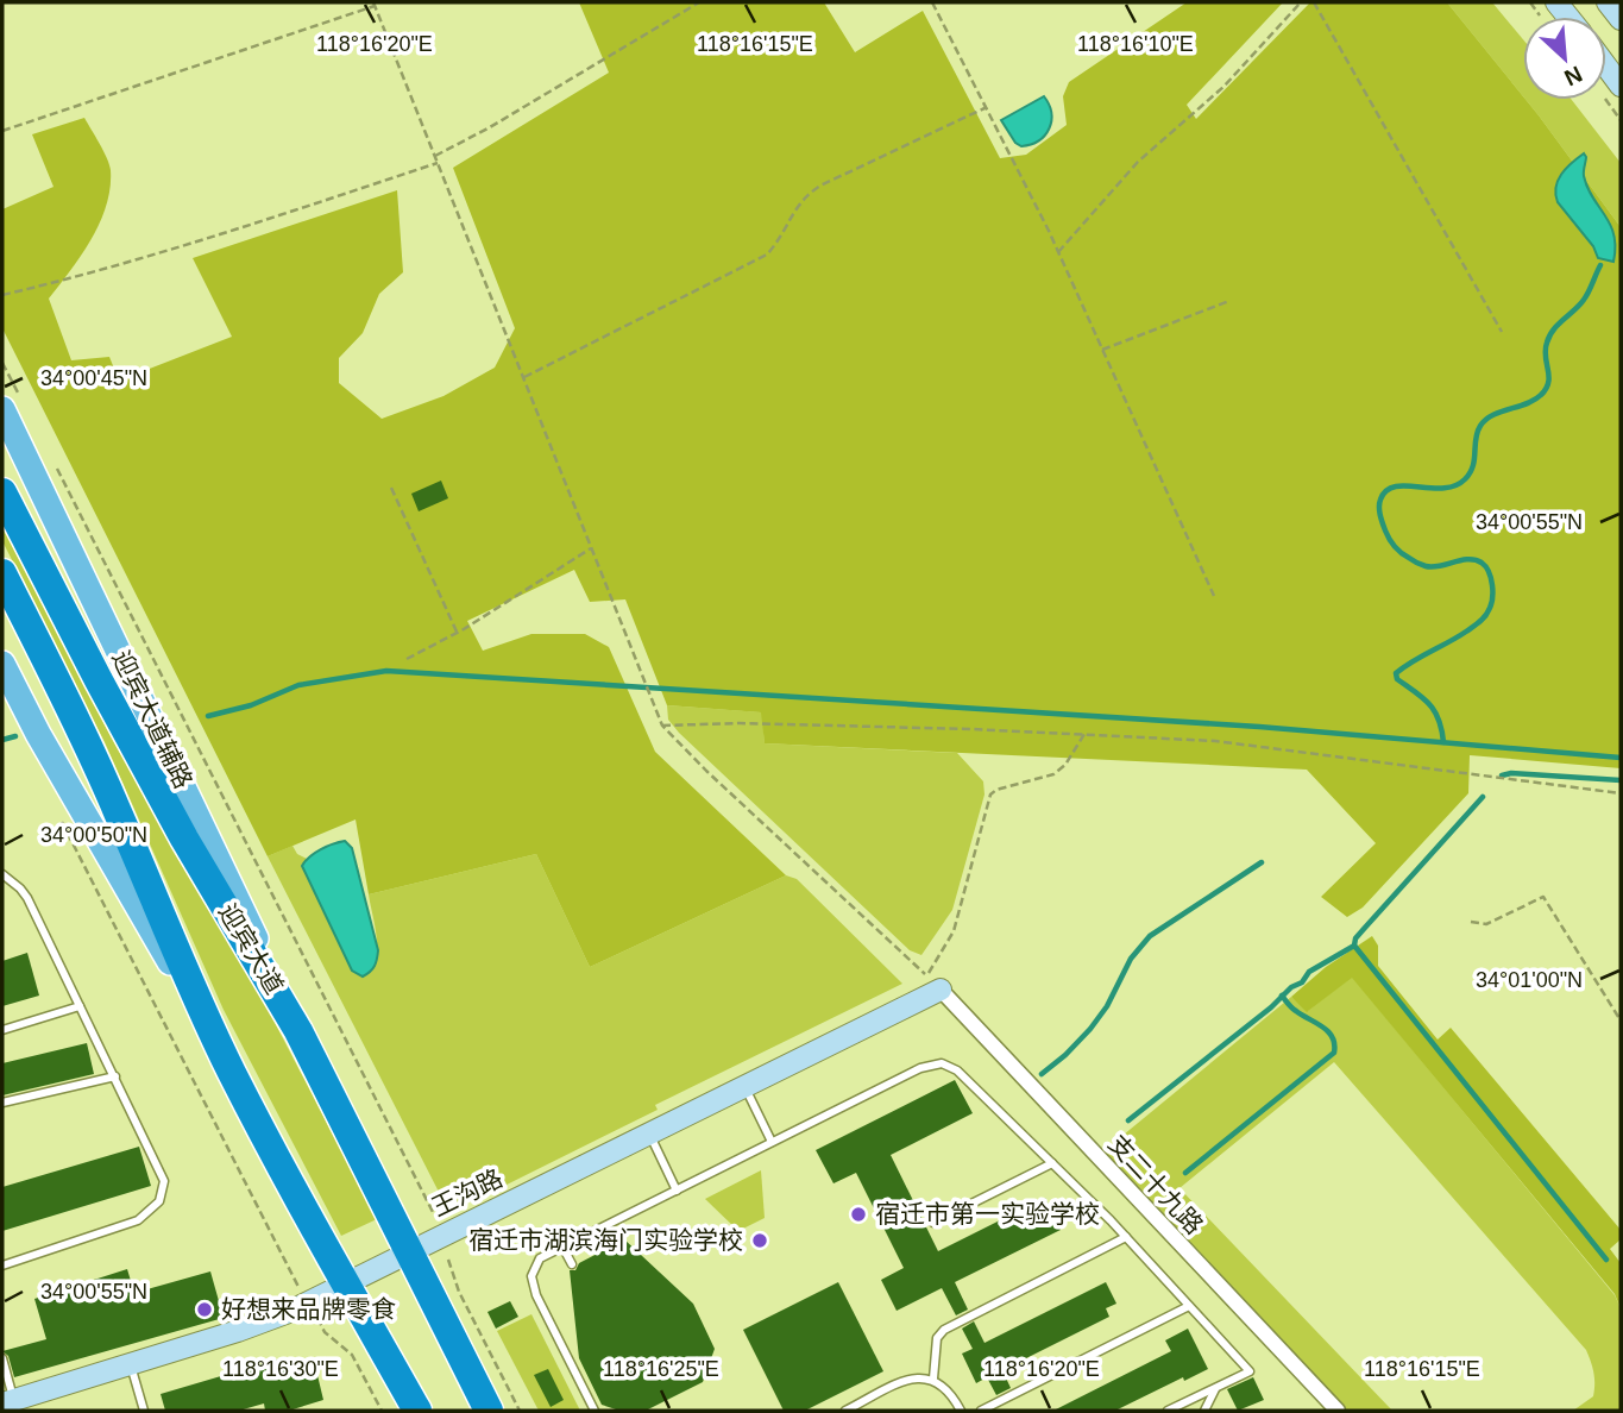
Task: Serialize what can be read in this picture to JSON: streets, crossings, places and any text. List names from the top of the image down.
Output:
{
  "streets": {
    "highway": ["迎宾大道"],
    "main road": ["迎宾大道辅路"],
    "street": ["支二十九路", "王沟路"]
  },
  "crossings": [
    ["迎宾大道辅路", "迎宾大道"],
    ["迎宾大道", "王沟路"],
    ["支二十九路", "王沟路"]
  ],
  "places": ["宿迁市第一实验学校", "宿迁市湖滨海门实验学校", "好想来品牌零食"],
  "north": "bottom right",
  "coordinates": [
    "118°16'20\"E",
    "118°16'15\"E",
    "118°16'10\"E",
    "34°00'45\"N",
    "34°00'55\"N",
    "34°00'50\"N",
    "34°01'00\"N",
    "118°16'30\"E",
    "118°16'25\"E"
  ]
}
